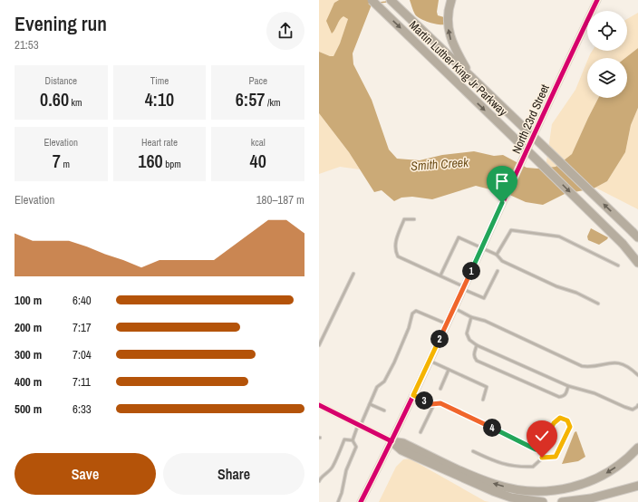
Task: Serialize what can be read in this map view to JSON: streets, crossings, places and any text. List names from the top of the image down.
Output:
{
  "streets": {
    "highway": ["Martin Luther King Jr Parkway"],
    "main road": ["North 23rd Street"]
  },
  "water": ["Smith Creek"],
  "page": {
    "heading": ["Evening run", "21:53"],
    "stats": [
      ["Distance", "0.60 km"],
      ["Time", "4:10"],
      ["Pace", "6:57 /km"],
      ["Elevation", "7 m"],
      ["Heart rate", "160 bpm"],
      ["kcal", "40"]
    ],
    "chart": ["Elevation", "180–187 m"],
    "pins": [
      "1",
      "2",
      "3",
      "4"
    ],
    "list": [
      {
        "name": "100 m",
        "note": "6:40"
      },
      {
        "name": "200 m",
        "note": "7:17"
      },
      {
        "name": "300 m",
        "note": "7:04"
      },
      {
        "name": "400 m",
        "note": "7:11"
      },
      {
        "name": "500 m",
        "note": "6:33"
      }
    ],
    "buttons": ["Save", "Share"]
  }
}
